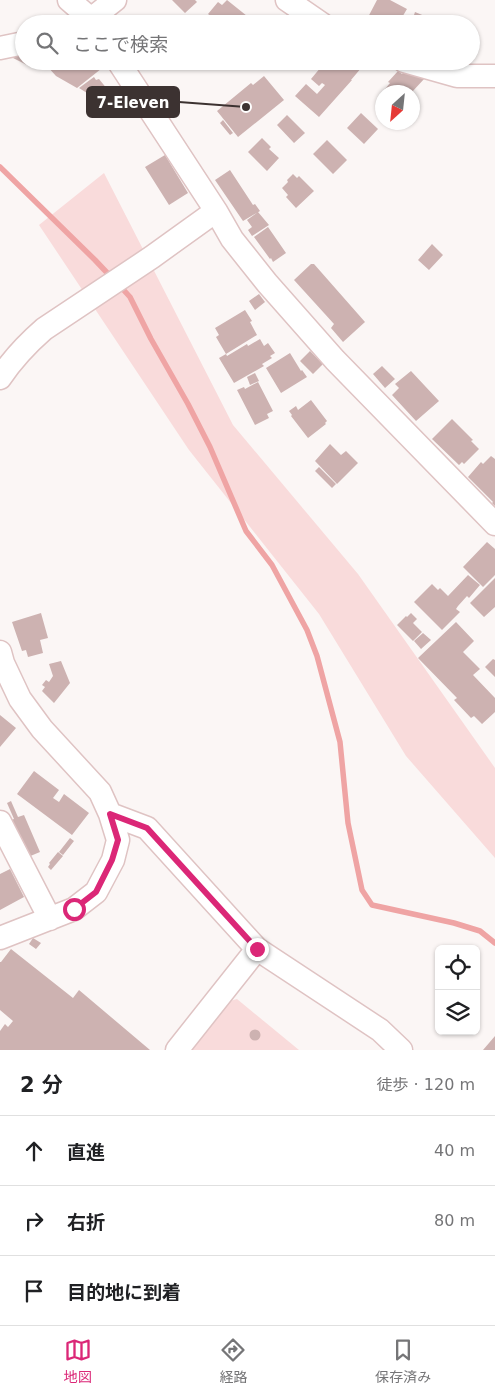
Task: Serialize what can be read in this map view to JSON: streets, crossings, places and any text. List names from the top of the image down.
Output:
{
  "places": ["7-Eleven"],
  "north": "bottom left",
  "page": {
    "search": "ここで検索",
    "heading": ["2 分", "徒歩 · 120 m"],
    "list": [
      ["直進", "40 m"],
      ["右折", "80 m"],
      "目的地に到着"
    ],
    "nav": ["地図", "経路", "保存済み"]
  }
}
